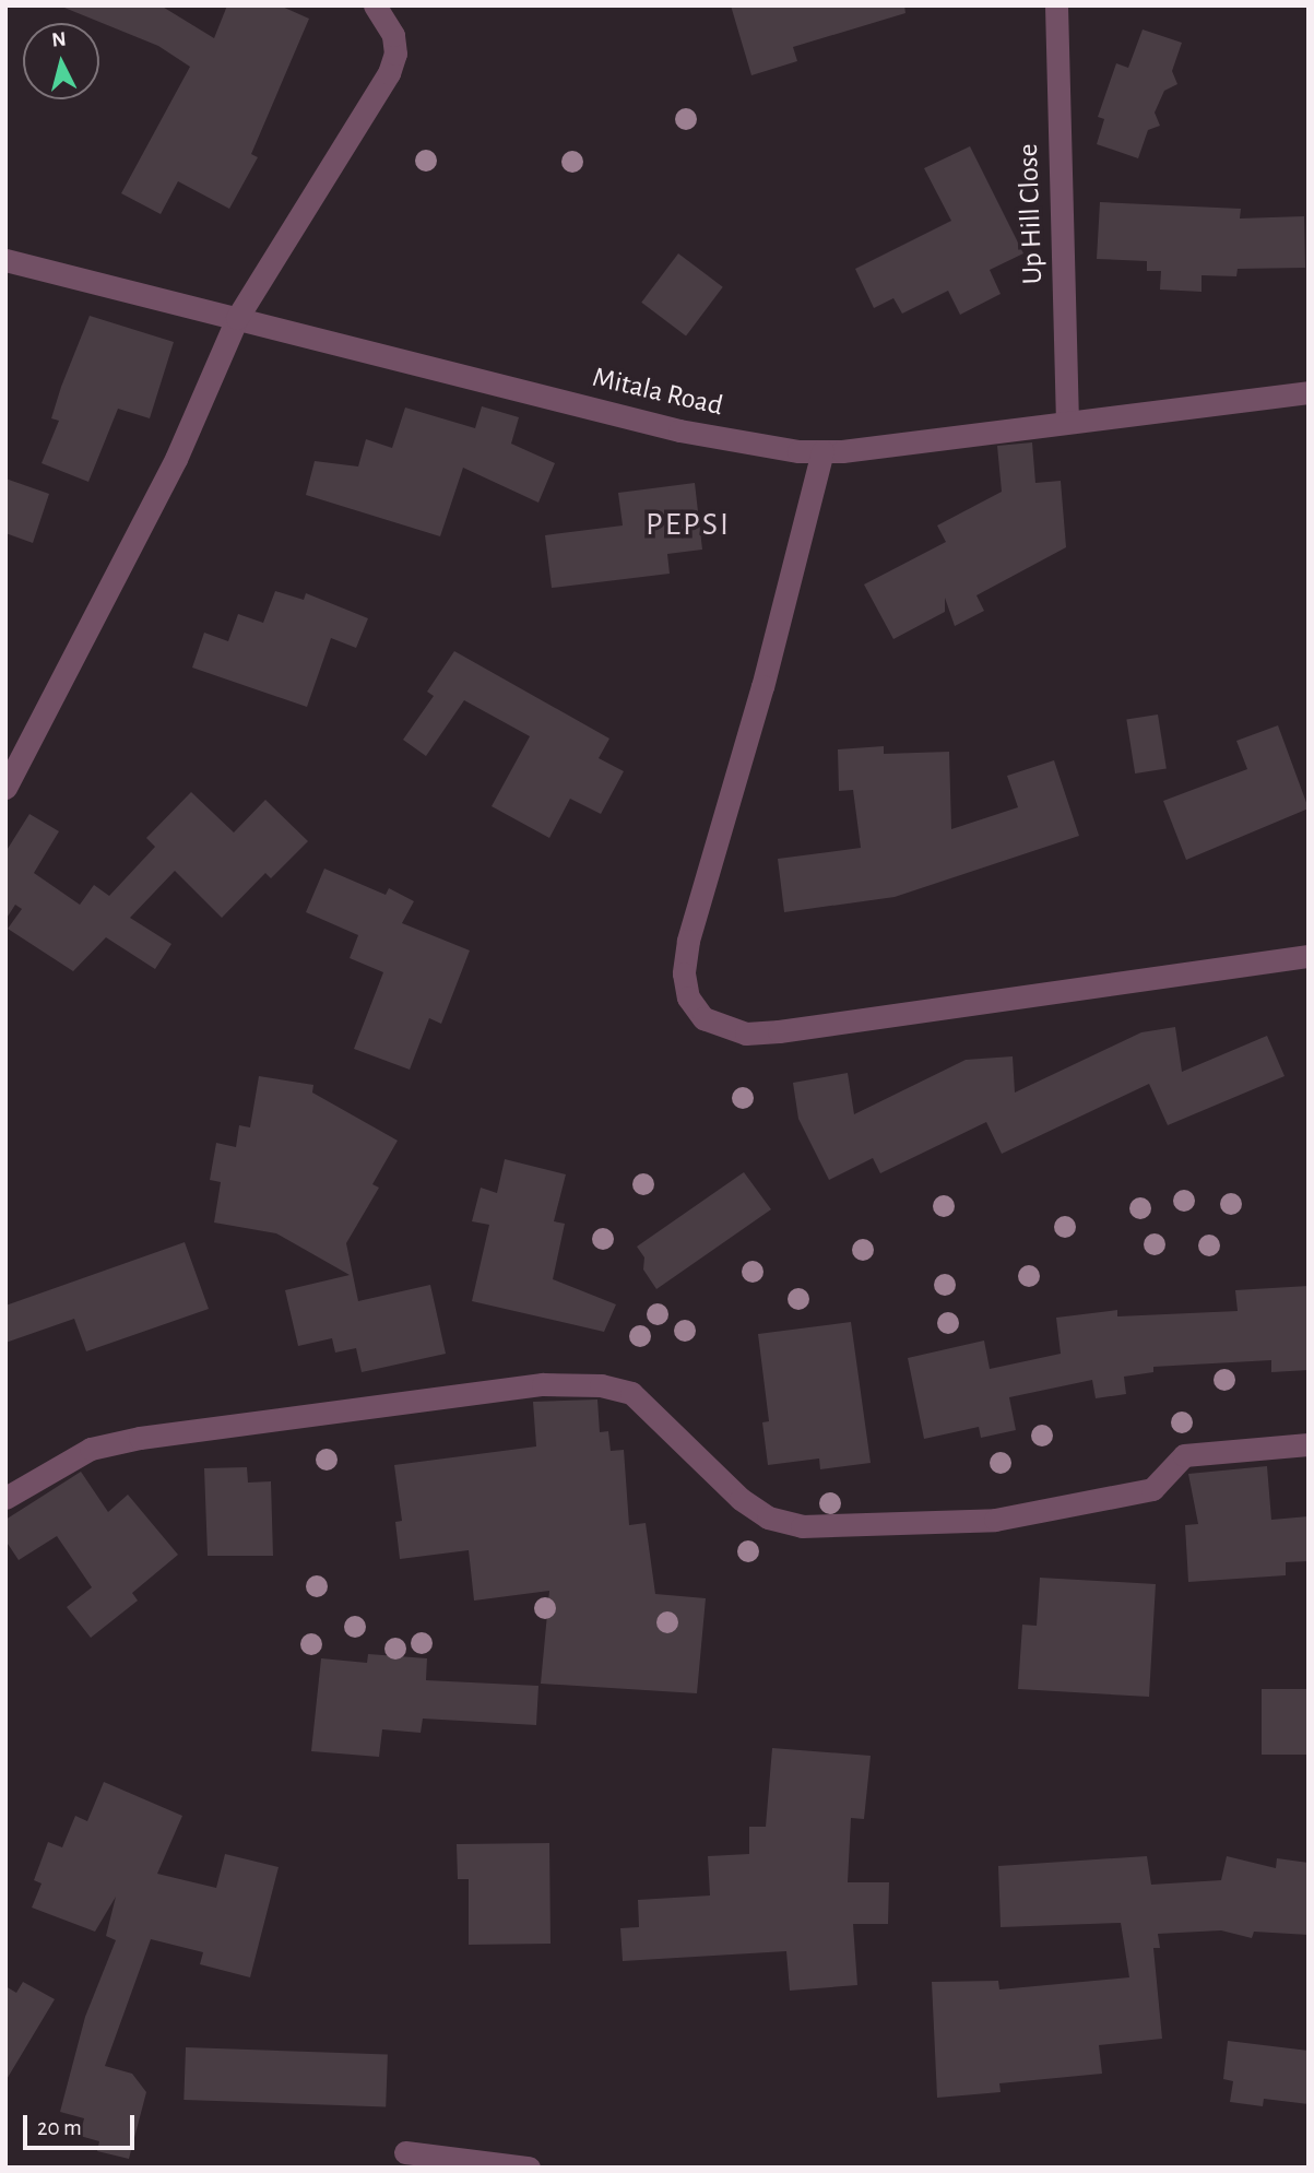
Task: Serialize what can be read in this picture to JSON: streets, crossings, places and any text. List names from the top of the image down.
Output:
{
  "streets": {
    "street": ["Up Hill Close", "Mitala Road"]
  },
  "crossings": [
    ["Up Hill Close", "Mitala Road"]
  ],
  "districts": ["PEPSI"],
  "scale_bar": "20 m",
  "north": "top"
}
